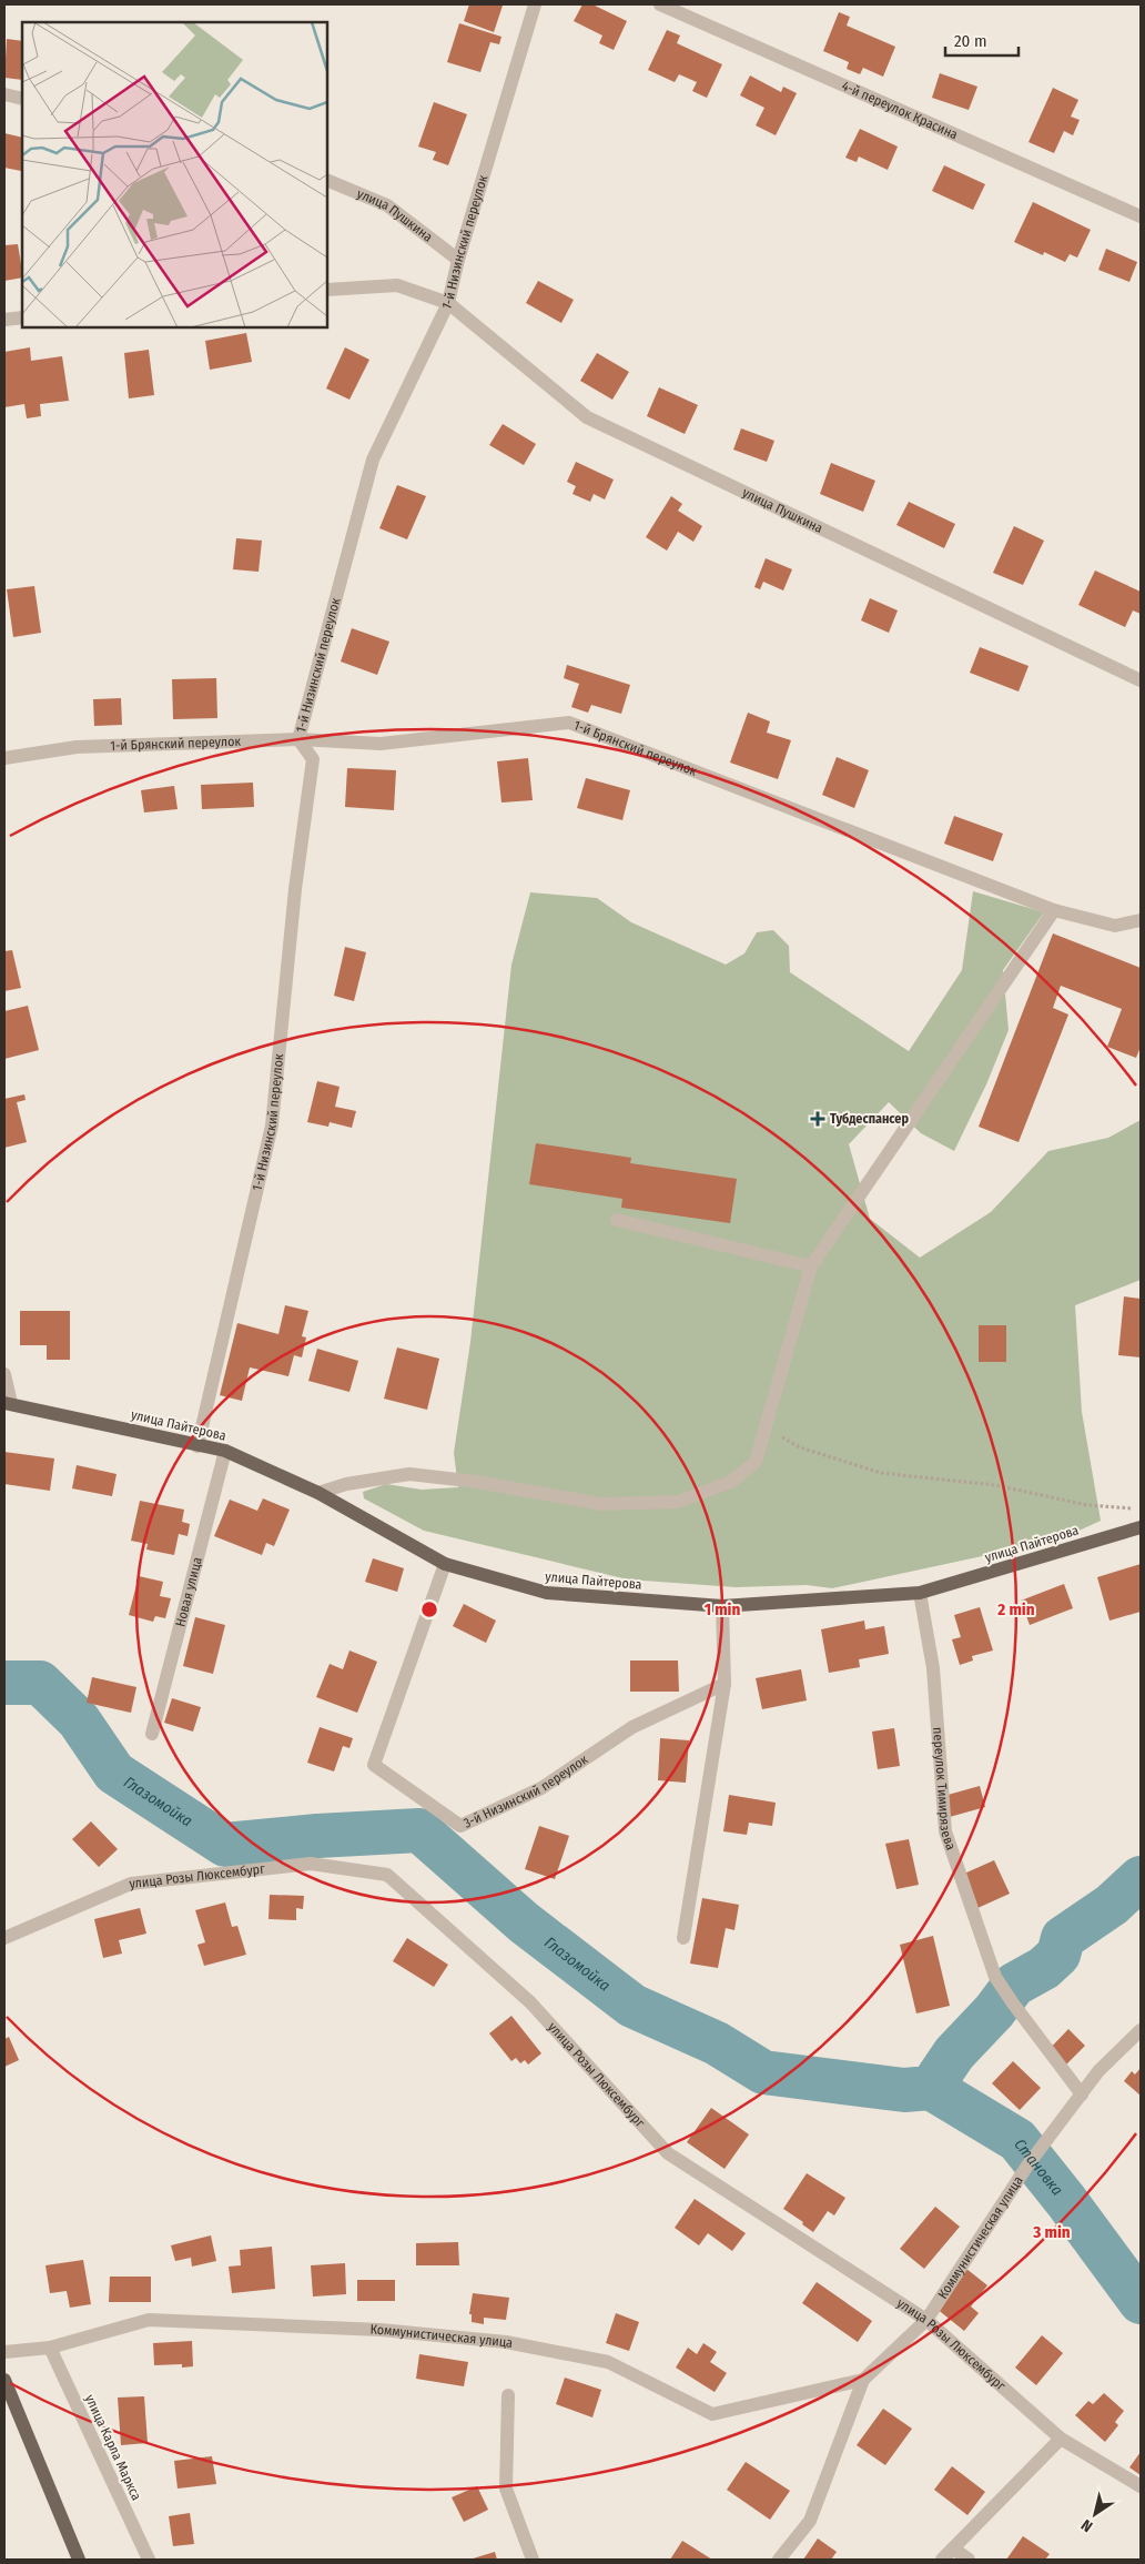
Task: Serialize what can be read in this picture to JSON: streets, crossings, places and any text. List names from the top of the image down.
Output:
{
  "streets": {
    "main road": ["улица Пайтерова"],
    "street": [
      "4-й переулок Красина",
      "улица Пушкина",
      "1-й Низинский переулок",
      "1-й Брянский переулок",
      "Новая улица",
      "переулок Тимирязева",
      "3-й Низинский переулок",
      "улица Розы Люксембург",
      "Коммунистическая улица",
      "улица Карла Маркса"
    ]
  },
  "crossings": [
    ["улица Пушкина", "1-й Низинский переулок"],
    ["1-й Низинский переулок", "1-й Брянский переулок"],
    ["1-й Низинский переулок", "улица Пайтерова"],
    ["улица Пайтерова", "Новая улица"],
    ["улица Пайтерова", "переулок Тимирязева"],
    ["улица Пайтерова", "3-й Низинский переулок"],
    ["переулок Тимирязева", "Коммунистическая улица"],
    ["улица Розы Люксембург", "Коммунистическая улица"],
    ["Коммунистическая улица", "улица Карла Маркса"]
  ],
  "water": ["Глазомойка", "Становка"],
  "places": {
    "health": ["Тубдеспансер"]
  },
  "scale_bar": "20 m",
  "north": "bottom left",
  "rings": ["1 min", "2 min", "3 min"]
}
